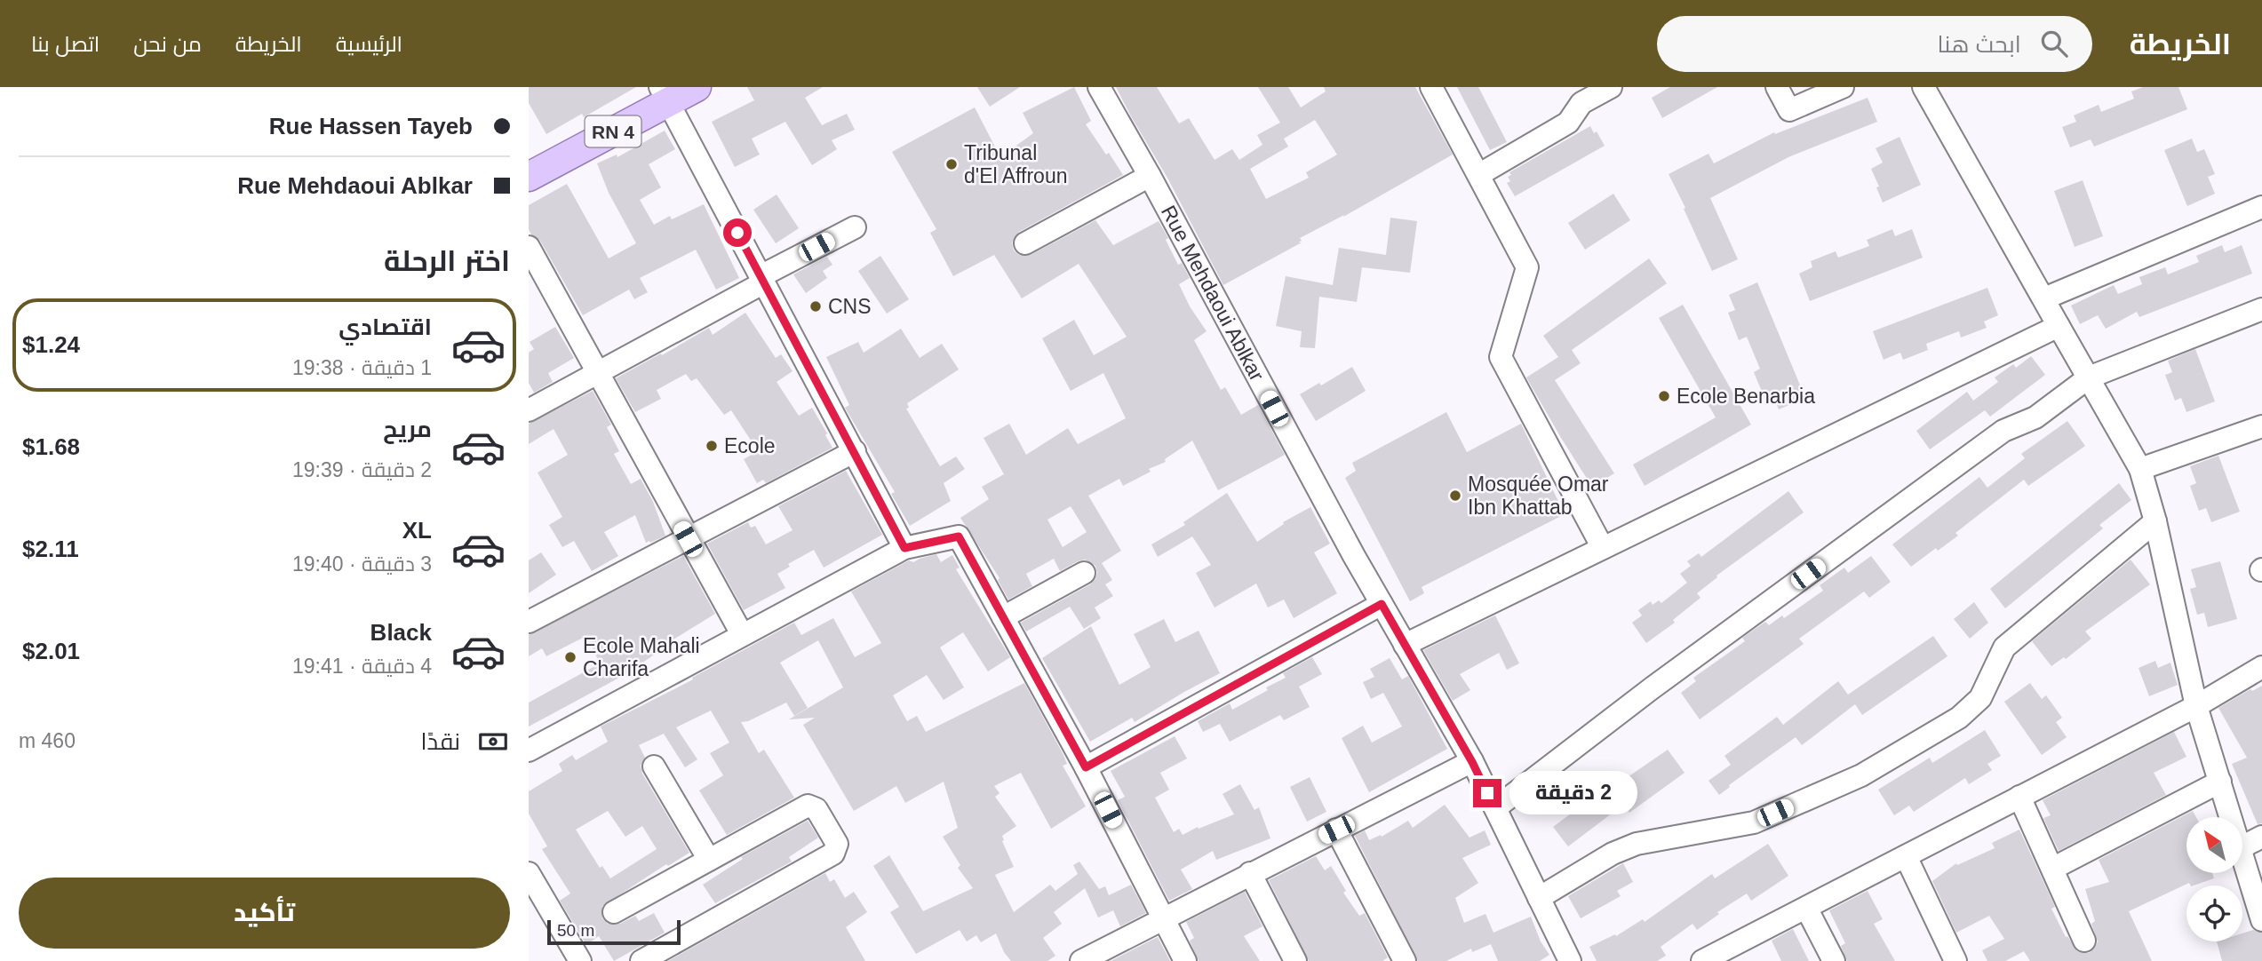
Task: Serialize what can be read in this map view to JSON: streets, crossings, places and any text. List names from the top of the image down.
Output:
{
  "streets": {
    "main road": ["RN 4"],
    "street": ["Rue Mehdaoui Ablkar"]
  },
  "places": [
    "Tribunal d'El Affroun",
    "CNS",
    "Ecole Benarbia",
    "Ecole",
    "Mosquée Omar Ibn Khattab",
    "Ecole Mahali Charifa"
  ],
  "scale_bar": "50 m",
  "north": "top left",
  "page": {
    "header": "الخريطة",
    "search": "ابحث هنا",
    "nav": [
      "الرئيسية",
      "الخريطة",
      "من نحن",
      "اتصل بنا"
    ],
    "banner": ["Rue Hassen Tayeb", "Rue Mehdaoui Ablkar"],
    "heading": "اختر الرحلة",
    "list": [
      {
        "name": "اقتصادي",
        "note": "1 دقيقة · 19:38",
        "value": "$1.24"
      },
      {
        "name": "مريح",
        "note": "2 دقيقة · 19:39",
        "value": "$1.68"
      },
      {
        "name": "XL",
        "note": "3 دقيقة · 19:40",
        "value": "$2.11"
      },
      {
        "name": "Black",
        "note": "4 دقيقة · 19:41",
        "value": "$2.01"
      }
    ],
    "pay": ["نقدًا", "460 m"],
    "bubble": "2 دقيقة",
    "buttons": "تأكيد",
    "scale": "50 m"
  }
}
